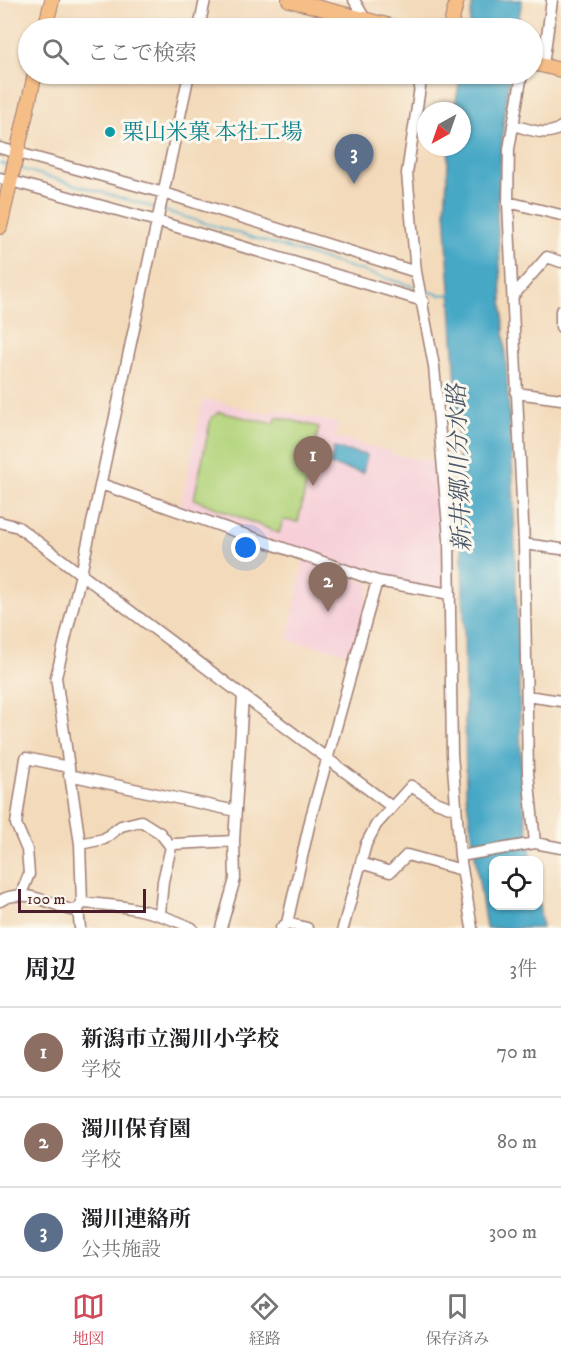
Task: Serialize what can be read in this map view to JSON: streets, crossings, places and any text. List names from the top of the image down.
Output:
{
  "water": ["新井郷川分水路"],
  "places": ["栗山米菓 本社工場"],
  "scale_bar": "100 m",
  "north": "bottom left",
  "page": {
    "search": "ここで検索",
    "pins": ["3", "1", "2"],
    "scale": "100 m",
    "heading": ["周辺", "3件"],
    "list": [
      {
        "mark": "1",
        "name": "新潟市立濁川小学校",
        "note": "学校",
        "value": "70 m"
      },
      {
        "mark": "2",
        "name": "濁川保育園",
        "note": "学校",
        "value": "80 m"
      },
      {
        "mark": "3",
        "name": "濁川連絡所",
        "note": "公共施設",
        "value": "300 m"
      }
    ],
    "nav": ["地図", "経路", "保存済み"]
  }
}
